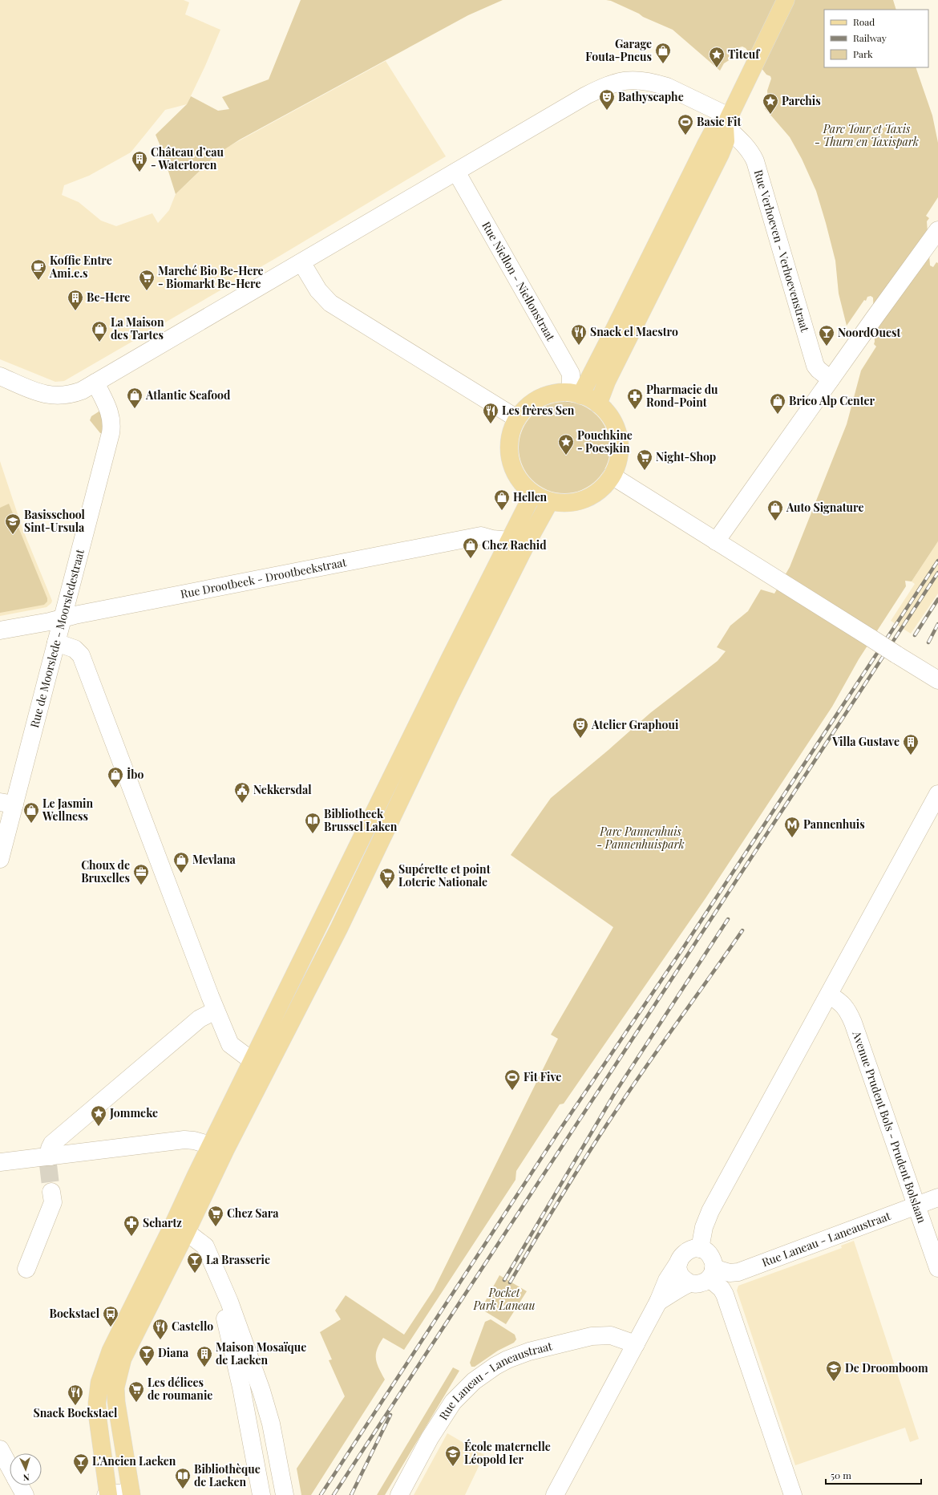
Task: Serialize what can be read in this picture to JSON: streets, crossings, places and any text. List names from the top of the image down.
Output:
{
  "streets": {
    "street": [
      "Rue Verhoeven - Verhoevenstraat",
      "Rue Niellon - Niellonstraat",
      "Rue Drootbeek - Drootbeekstraat",
      "Rue de Moorslede - Moorsledestraat",
      "Avenue Prudent Bols - Prudent Bolslaan",
      "Rue Laneau - Laneaustraat"
    ]
  },
  "crossings": [
    ["Rue Verhoeven - Verhoevenstraat", "Rue Niellon - Niellonstraat"],
    ["Rue Verhoeven - Verhoevenstraat", "Rue de Moorslede - Moorsledestraat"],
    ["Rue Drootbeek - Drootbeekstraat", "Rue de Moorslede - Moorsledestraat"],
    ["Avenue Prudent Bols - Prudent Bolslaan", "Rue Laneau - Laneaustraat"]
  ],
  "parks": ["Parc Tour et Taxis - Thurn en Taxispark", "Parc Pannenhuis - Pannenhuispark", "Pocket Park Laneau"],
  "places": {
    "shop": [
      "Garage Fouta-Pneus",
      "La Maison des Tartes",
      "Atlantic Seafood",
      "Brico Alp Center",
      "Hellen",
      "Auto Signature",
      "Chez Rachid",
      "İbo",
      "Le Jasmin Wellness",
      "Mevlana"
    ],
    "place": [
      "Titeuf",
      "Parchis",
      "Pouchkine - Poesjkin",
      "Jommeke"
    ],
    "theatre": ["Bathyscaphe", "Atelier Graphoui"],
    "sports": ["Basic Fit", "Fit Five"],
    "building": [
      "Château d’eau - Watertoren",
      "Be-Here",
      "Villa Gustave",
      "Maison Mosaïque de Laeken"
    ],
    "cafe": ["Koffie Entre Ami.e.s"],
    "supermarket": [
      "Marché Bio Be-Here - Biomarkt Be-Here",
      "Night-Shop",
      "Supérette et point Loterie Nationale",
      "Chez Sara",
      "Les délices de roumanie"
    ],
    "restaurant": [
      "Snack el Maestro",
      "Les frères Sen",
      "Castello",
      "Snack Bockstael"
    ],
    "bar": [
      "NoordOuest",
      "La Brasserie",
      "Diana",
      "L'Ancien Laeken"
    ],
    "pharmacy": ["Pharmacie du Rond-Point", "Schartz"],
    "school or university": ["Basisschool Sint-Ursula", "De Droomboom", "École maternelle Léopold Ier"],
    "public building": ["Nekkersdal"],
    "library": ["Bibliotheek Brussel Laken", "Bibliothèque de Laeken"],
    "metro station": ["Pannenhuis"],
    "office": ["Choux de Bruxelles"],
    "bus stop": ["Bockstael"]
  },
  "legend": ["Road", "Railway", "Park"],
  "scale_bar": "50 m",
  "north": "bottom"
}
